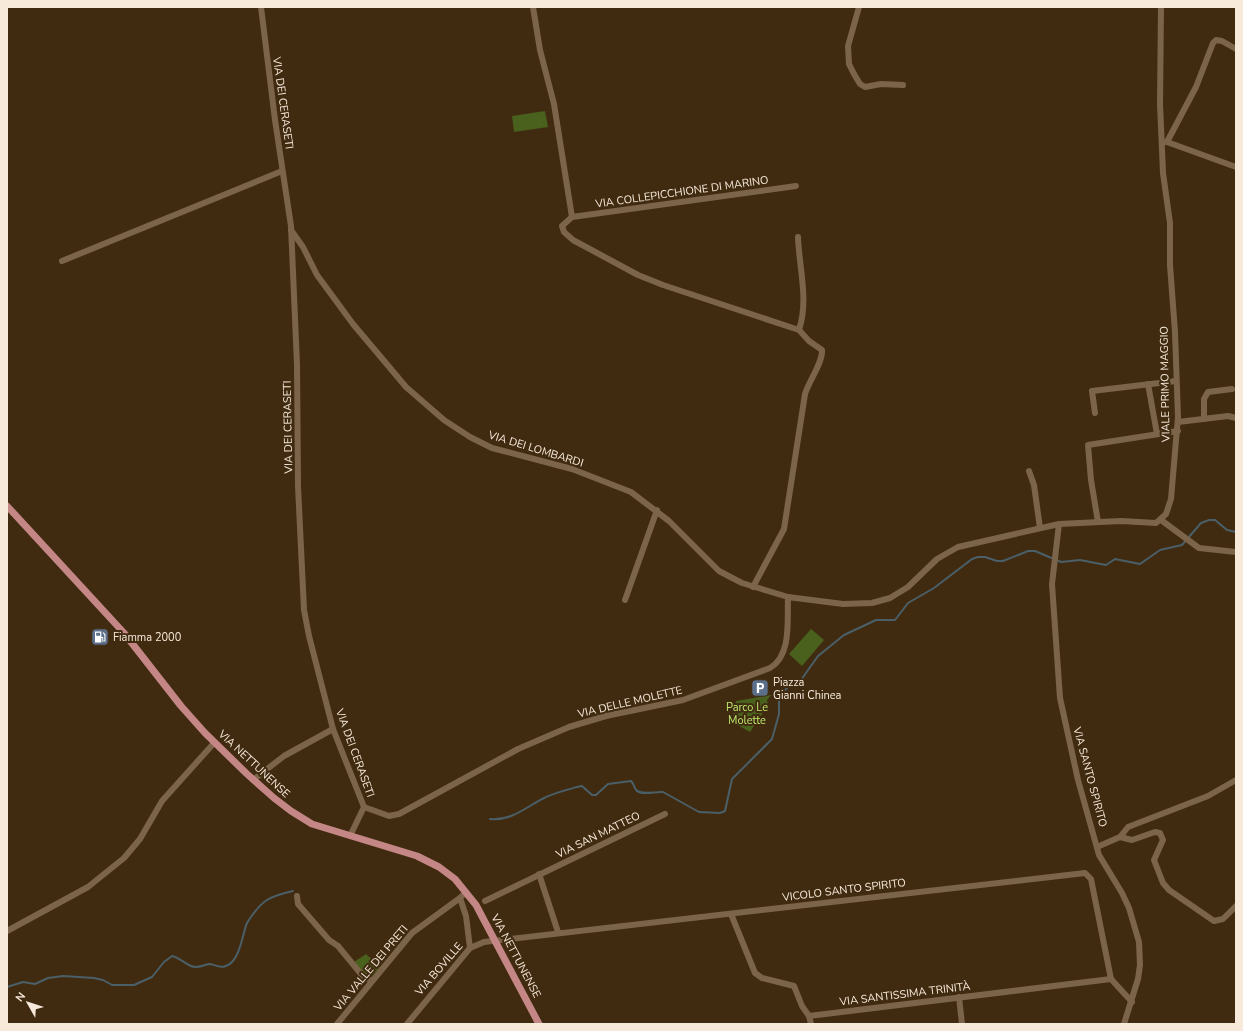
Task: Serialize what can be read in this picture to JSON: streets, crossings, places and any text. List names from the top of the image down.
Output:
{
  "streets": {
    "main road": ["VIA NETTUNENSE"],
    "street": [
      "VIA DEI CERASETI",
      "VIA COLLEPICCHIONE DI MARINO",
      "VIALE PRIMO MAGGIO",
      "VIA DEI LOMBARDI",
      "VIA DELLE MOLETTE",
      "VIA SANTO SPIRITO",
      "VIA SAN MATTEO",
      "VICOLO SANTO SPIRITO",
      "VIA VALLE DEI PRETI",
      "VIA BOVILLE",
      "VIA SANTISSIMA TRINITÀ"
    ]
  },
  "crossings": [
    ["VIA DEI CERASETI", "VIA DEI LOMBARDI"],
    ["VIA DEI CERASETI", "VIA DELLE MOLETTE"],
    ["VIA DEI CERASETI", "VIA NETTUNENSE"],
    ["VIA DEI LOMBARDI", "VIA DELLE MOLETTE"],
    ["VIA NETTUNENSE", "VICOLO SANTO SPIRITO"],
    ["VIA NETTUNENSE", "VIA VALLE DEI PRETI"],
    ["VIA NETTUNENSE", "VIA BOVILLE"],
    ["VICOLO SANTO SPIRITO", "VIA BOVILLE"],
    ["VICOLO SANTO SPIRITO", "VIA SANTISSIMA TRINITÀ"]
  ],
  "parks": ["Parco Le Molette"],
  "places": {
    "fuel station": ["Fiamma 2000"],
    "parking": ["Piazza Gianni Chinea"]
  },
  "north": "top left"
}
